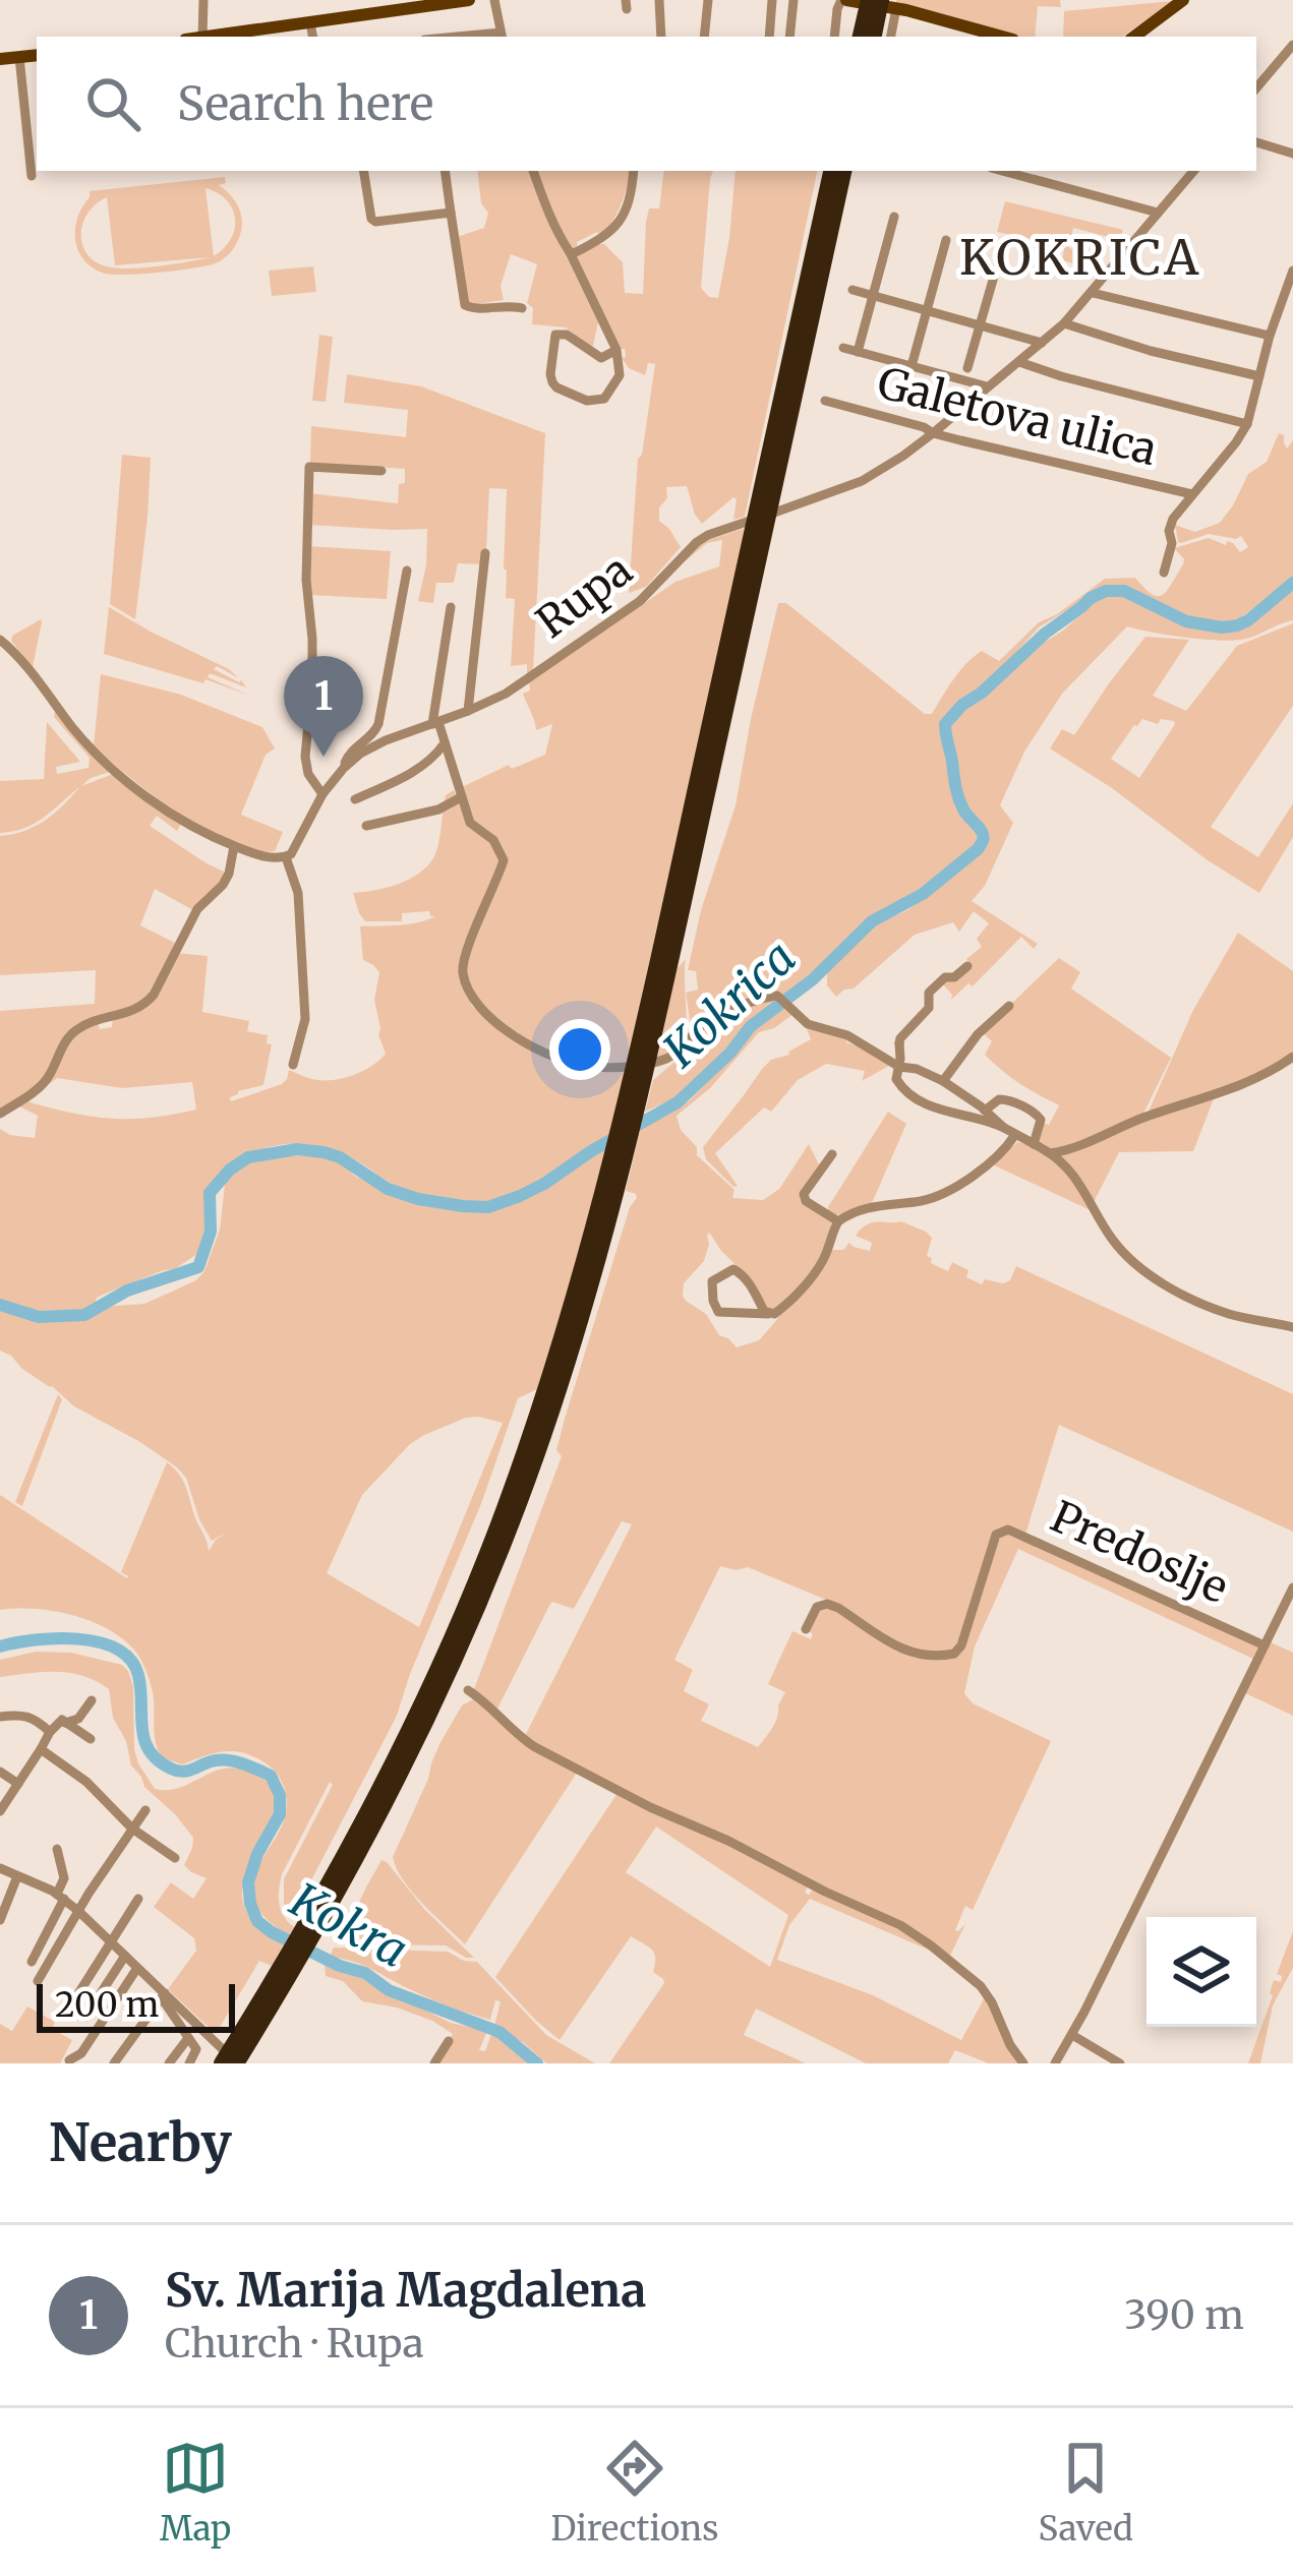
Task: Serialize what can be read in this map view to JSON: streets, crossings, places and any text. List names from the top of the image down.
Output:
{
  "streets": {
    "street": ["Galetova ulica", "Rupa", "Predoslje"]
  },
  "crossings": [
    ["Galetova ulica", "Rupa"]
  ],
  "districts": ["KOKRICA"],
  "water": ["Kokrica", "Kokra"],
  "scale_bar": "200 m",
  "page": {
    "search": "Search here",
    "pins": "1",
    "scale": "200 m",
    "heading": "Nearby",
    "list": [
      {
        "mark": "1",
        "name": "Sv. Marija Magdalena",
        "note": "Church · Rupa",
        "value": "390 m"
      }
    ],
    "nav": ["Map", "Directions", "Saved"]
  }
}
